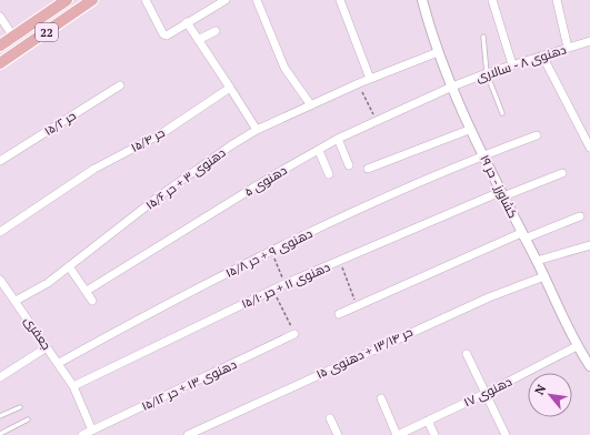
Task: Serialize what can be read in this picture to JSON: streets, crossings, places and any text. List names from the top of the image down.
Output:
{
  "streets": {
    "main road": ["22"],
    "street": [
      "دهنوی ۸ - سالاری",
      "حر ۱۵/۲",
      "حر ۱۵/۴",
      "دهنوی ۳ + حر ۱۵/۶",
      "دهنوی ۵",
      "کشاورز - حر ۱۹",
      "دهنوی ۹ + حر ۱۵/۸",
      "دهنوی ۱۱ + حر ۱۵/۱۰",
      "جعفری",
      "حر ۱۳/۱۴ + دهنوی ۱۵",
      "دهنوی ۱۳ + حر ۱۵/۱۲",
      "دهنوی ۱۷"
    ]
  },
  "crossings": [
    ["دهنوی ۸ - سالاری", "دهنوی ۵"],
    ["دهنوی ۸ - سالاری", "کشاورز - حر ۱۹"],
    ["دهنوی ۳ + حر ۱۵/۶", "کشاورز - حر ۱۹"],
    ["دهنوی ۳ + حر ۱۵/۶", "جعفری"],
    ["دهنوی ۵", "کشاورز - حر ۱۹"],
    ["کشاورز - حر ۱۹", "دهنوی ۹ + حر ۱۵/۸"],
    ["کشاورز - حر ۱۹", "دهنوی ۱۱ + حر ۱۵/۱۰"],
    ["کشاورز - حر ۱۹", "حر ۱۳/۱۴ + دهنوی ۱۵"],
    ["کشاورز - حر ۱۹", "دهنوی ۱۷"],
    ["دهنوی ۹ + حر ۱۵/۸", "جعفری"],
    ["دهنوی ۱۱ + حر ۱۵/۱۰", "جعفری"],
    ["جعفری", "دهنوی ۱۳ + حر ۱۵/۱۲"]
  ],
  "north": "top left"
}
